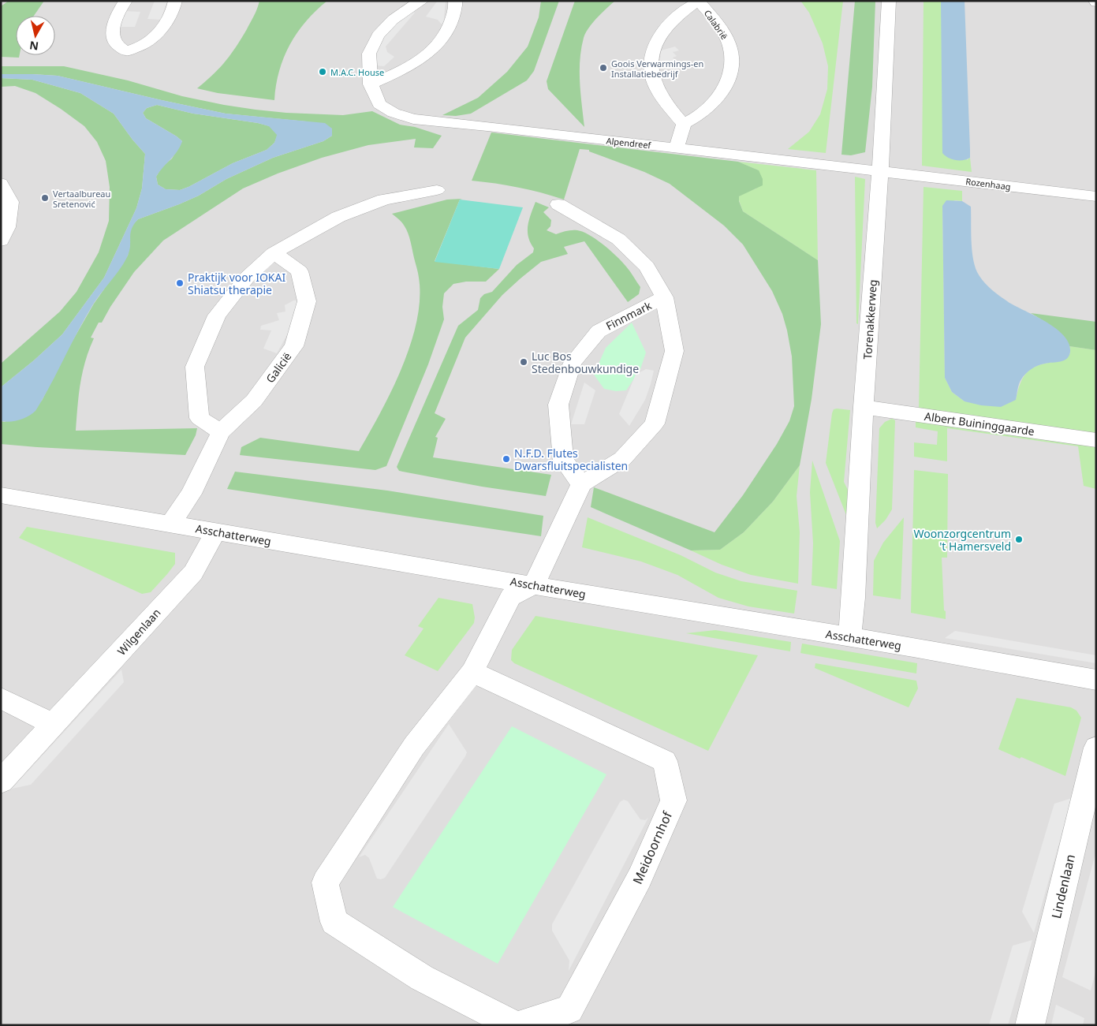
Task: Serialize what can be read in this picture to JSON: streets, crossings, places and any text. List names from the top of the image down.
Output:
{
  "streets": {
    "street": [
      "Calabrië",
      "Alpendreef",
      "Rozenhaag",
      "Finnmark",
      "Torenakkerweg",
      "Galicië",
      "Albert Buininggaarde",
      "Asschatterweg",
      "Wilgenlaan",
      "Meidoornhof",
      "Lindenlaan"
    ]
  },
  "crossings": [
    ["Alpendreef", "Rozenhaag"],
    ["Alpendreef", "Torenakkerweg"],
    ["Rozenhaag", "Torenakkerweg"],
    ["Torenakkerweg", "Albert Buininggaarde"],
    ["Torenakkerweg", "Asschatterweg"],
    ["Galicië", "Asschatterweg"],
    ["Asschatterweg", "Wilgenlaan"]
  ],
  "places": [
    "Goois Verwarmings-en Installatiebedrijf",
    "M.A.C. House",
    "Vertaalbureau Sretenović",
    "Praktijk voor IOKAI Shiatsu therapie",
    "Luc Bos Stedenbouwkundige",
    "N.F.D. Flutes Dwarsfluitspecialisten",
    "Woonzorgcentrum 't Hamersveld"
  ],
  "north": "bottom"
}
